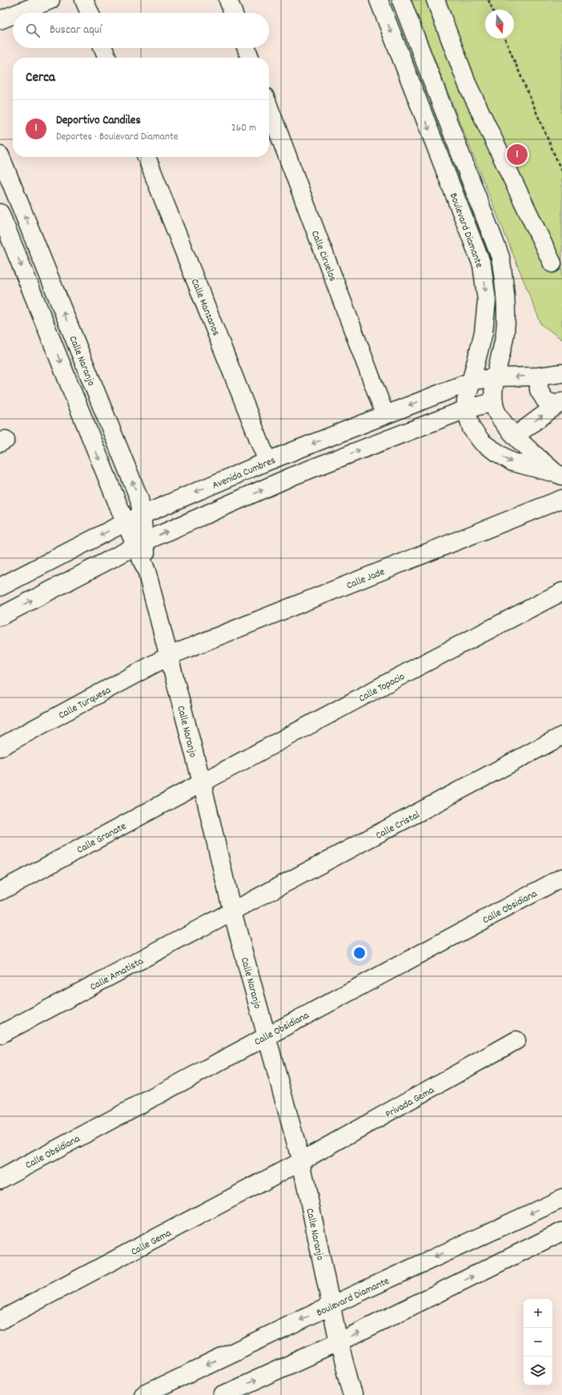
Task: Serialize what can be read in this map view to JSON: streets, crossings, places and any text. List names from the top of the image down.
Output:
{
  "streets": {
    "street": [
      "Boulevard Diamante",
      "Calle Ciruelos",
      "Calle Manzanos",
      "Calle Naranjo",
      "Avenida Cumbres",
      "Calle Jade",
      "Calle Topacio",
      "Calle Turquesa",
      "Calle Cristal",
      "Calle Granate",
      "Calle Obsidiana",
      "Calle Amatista",
      "Privada Gema",
      "Calle Gema"
    ]
  },
  "crossings": [
    ["Boulevard Diamante", "Calle Naranjo"],
    ["Boulevard Diamante", "Avenida Cumbres"],
    ["Calle Ciruelos", "Avenida Cumbres"],
    ["Calle Manzanos", "Avenida Cumbres"],
    ["Calle Naranjo", "Avenida Cumbres"],
    ["Calle Naranjo", "Calle Jade"],
    ["Calle Naranjo", "Calle Topacio"],
    ["Calle Naranjo", "Calle Turquesa"],
    ["Calle Naranjo", "Calle Cristal"],
    ["Calle Naranjo", "Calle Granate"],
    ["Calle Naranjo", "Calle Obsidiana"],
    ["Calle Naranjo", "Calle Amatista"],
    ["Calle Naranjo", "Privada Gema"],
    ["Calle Naranjo", "Calle Gema"],
    ["Calle Jade", "Calle Turquesa"],
    ["Calle Topacio", "Calle Granate"],
    ["Calle Cristal", "Calle Amatista"],
    ["Privada Gema", "Calle Gema"]
  ],
  "north": "bottom",
  "page": {
    "search": "Buscar aquí",
    "heading": "Cerca",
    "list": [
      {
        "mark": "1",
        "name": "Deportivo Candiles",
        "note": "Deportes · Boulevard Diamante",
        "value": "260 m"
      }
    ],
    "pins": "1",
    "map_buttons": ["+", "−"]
  }
}
